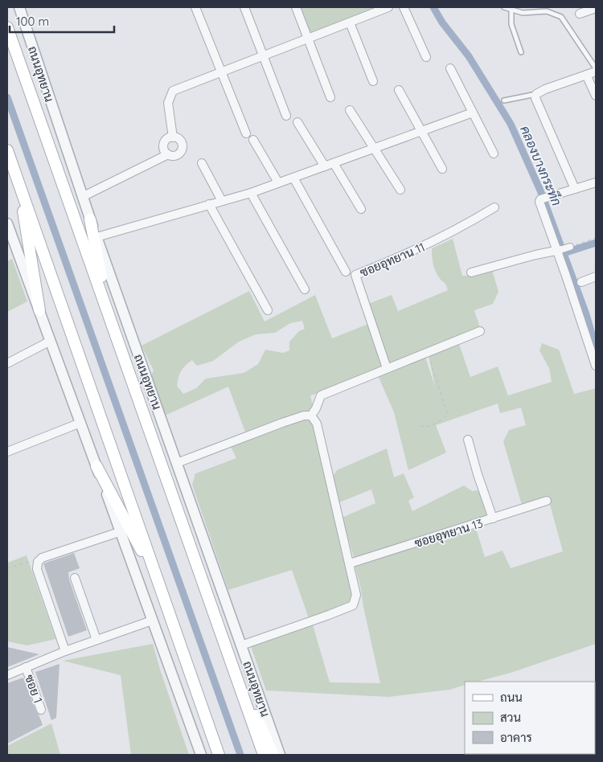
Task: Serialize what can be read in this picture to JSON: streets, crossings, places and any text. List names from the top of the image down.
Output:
{
  "streets": {
    "main road": ["ถนนอุทยาน"],
    "street": ["ซอยอุทยาน 11", "ซอยอุทยาน 13", "ซอย 1"]
  },
  "water": ["คลองบางกระทึก"],
  "legend": ["ถนน", "สวน", "อาคาร"],
  "scale_bar": "100 m"
}
